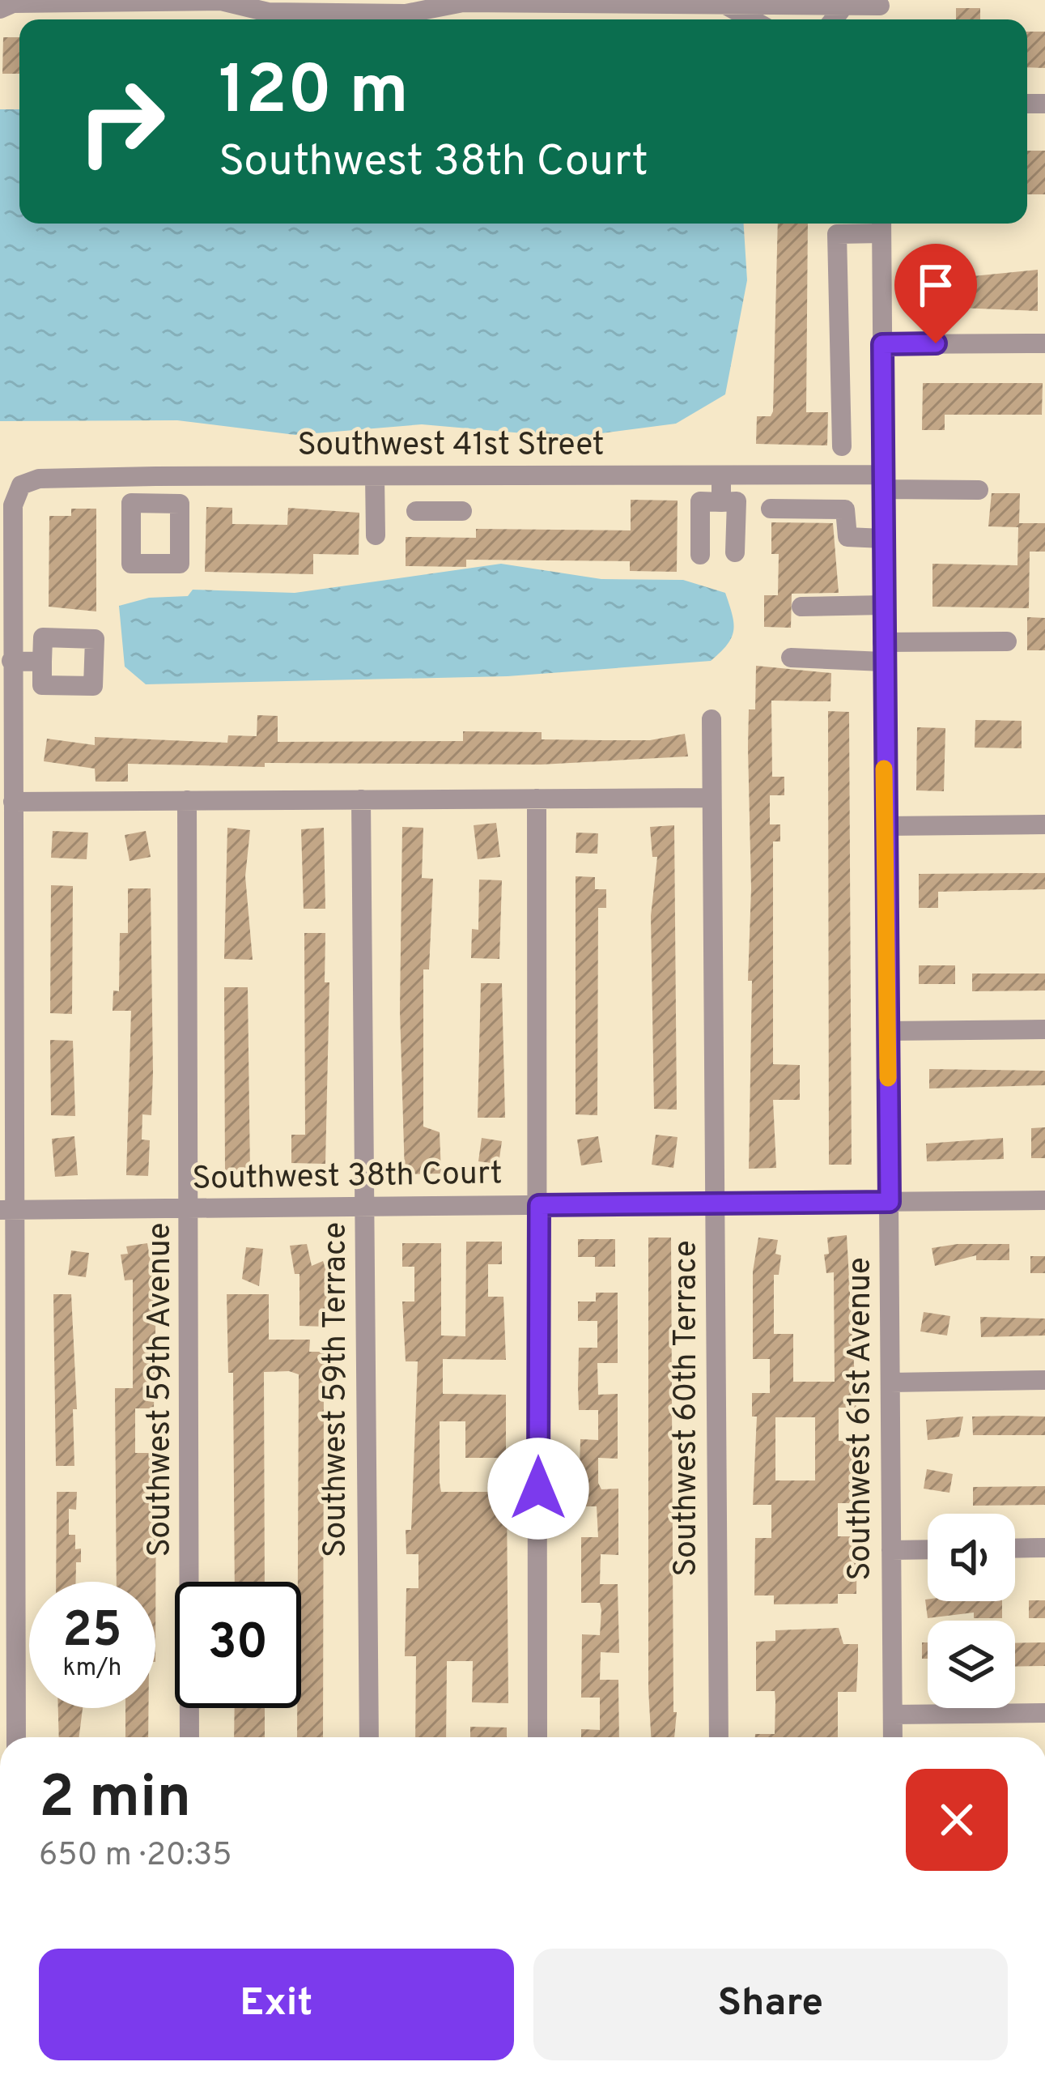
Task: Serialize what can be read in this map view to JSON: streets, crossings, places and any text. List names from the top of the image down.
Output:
{
  "streets": {
    "street": [
      "Southwest 41st Street",
      "Southwest 38th Court",
      "Southwest 59th Avenue",
      "Southwest 59th Terrace",
      "Southwest 60th Terrace",
      "Southwest 61st Avenue"
    ]
  },
  "crossings": [
    ["Southwest 41st Street", "Southwest 61st Avenue"],
    ["Southwest 38th Court", "Southwest 59th Avenue"],
    ["Southwest 38th Court", "Southwest 59th Terrace"],
    ["Southwest 38th Court", "Southwest 60th Terrace"],
    ["Southwest 38th Court", "Southwest 61st Avenue"]
  ],
  "page": {
    "turn": ["120 m", "Southwest 38th Court"],
    "speed": "25 km/h",
    "limit": "30",
    "heading": ["2 min", "650 m · 20:35"],
    "buttons": ["Exit", "Share"]
  }
}
